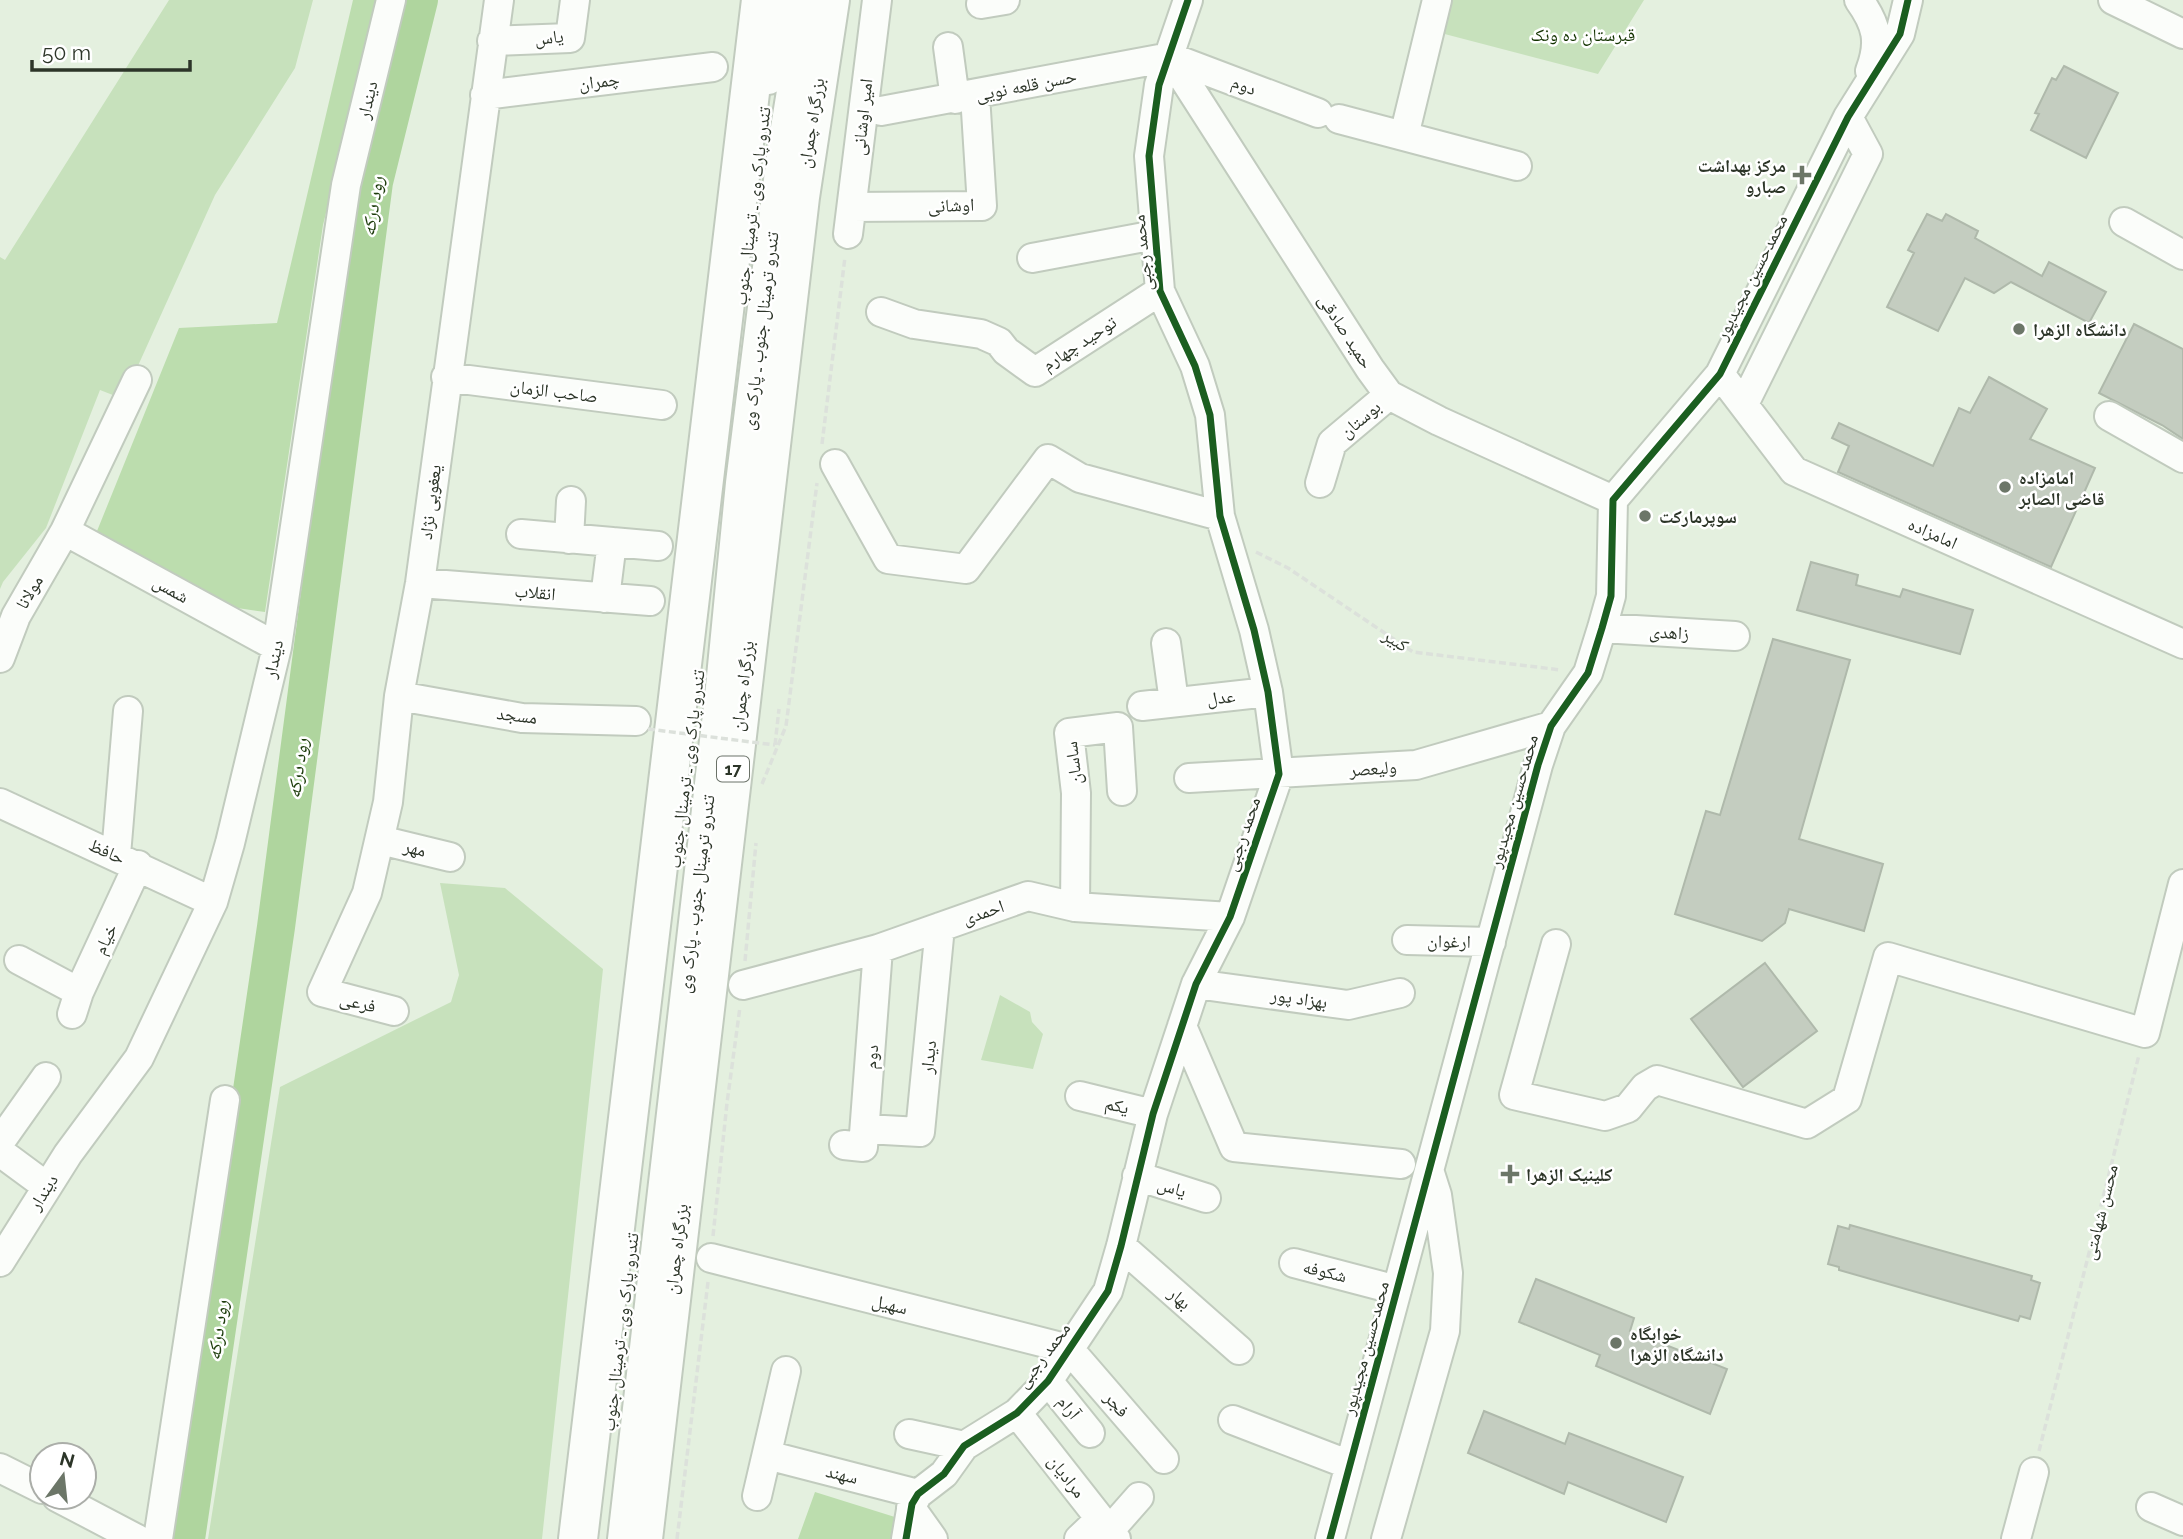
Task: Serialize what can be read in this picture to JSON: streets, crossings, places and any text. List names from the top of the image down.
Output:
{
  "streets": {
    "highway": ["بزرگراه چمران", "17"],
    "street": [
      "یاس",
      "چمران",
      "حسن قلعه نویی",
      "دوم",
      "دیندار",
      "امیر اوشانی",
      "اوشانی",
      "تندرو پارک وی ـ ترمینال جنوب",
      "محمد رجبی",
      "محمدحسین مجیدپور",
      "تندرو ترمینال جنوب ـ پارک وی",
      "حمید صادقی",
      "توحید چهارم",
      "صاحب الزمان",
      "بوستان",
      "یعغوبی نژاد",
      "امامزاده",
      "شمس",
      "مولانا",
      "انقلاب",
      "زاهدی",
      "عدل",
      "مسجد",
      "ساسان",
      "ولیعصر",
      "مهر",
      "حافظ",
      "احمدی",
      "خیام",
      "ارغوان",
      "بهزاد پور",
      "فرعی",
      "دیدار",
      "یکم",
      "شکوفه",
      "بهار",
      "سهیل",
      "فجر",
      "آرام",
      "سهند",
      "مرادیان"
    ],
    "path": ["کبیر", "محسن شهامتی"]
  },
  "crossings": [
    ["یاس", "محمد رجبی"],
    ["یاس", "یعغوبی نژاد"],
    ["چمران", "یعغوبی نژاد"],
    ["حسن قلعه نویی", "دوم"],
    ["حسن قلعه نویی", "اوشانی"],
    ["حسن قلعه نویی", "محمد رجبی"],
    ["حسن قلعه نویی", "حمید صادقی"],
    ["دوم", "محمد رجبی"],
    ["دوم", "حمید صادقی"],
    ["دوم", "احمدی"],
    ["دوم", "دیدار"],
    ["دیندار", "شمس"],
    ["دیندار", "حافظ"],
    ["امیر اوشانی", "اوشانی"],
    ["محمد رجبی", "حمید صادقی"],
    ["محمد رجبی", "توحید چهارم"],
    ["محمد رجبی", "کبیر"],
    ["محمد رجبی", "عدل"],
    ["محمد رجبی", "ولیعصر"],
    ["محمد رجبی", "احمدی"],
    ["محمد رجبی", "بهزاد پور"],
    ["محمد رجبی", "یکم"],
    ["محمد رجبی", "بهار"],
    ["محمد رجبی", "سهیل"],
    ["محمد رجبی", "فجر"],
    ["محمد رجبی", "آرام"],
    ["محمد رجبی", "سهند"],
    ["محمد رجبی", "مرادیان"],
    ["محمدحسین مجیدپور", "حمید صادقی"],
    ["محمدحسین مجیدپور", "امامزاده"],
    ["محمدحسین مجیدپور", "زاهدی"],
    ["محمدحسین مجیدپور", "کبیر"],
    ["محمدحسین مجیدپور", "ولیعصر"],
    ["محمدحسین مجیدپور", "ارغوان"],
    ["محمدحسین مجیدپور", "شکوفه"],
    ["حمید صادقی", "بوستان"],
    ["صاحب الزمان", "یعغوبی نژاد"],
    ["یعغوبی نژاد", "انقلاب"],
    ["یعغوبی نژاد", "مسجد"],
    ["یعغوبی نژاد", "مهر"],
    ["یعغوبی نژاد", "فرعی"],
    ["شمس", "مولانا"],
    ["ساسان", "احمدی"],
    ["حافظ", "خیام"],
    ["احمدی", "دیدار"],
    ["سهیل", "فجر"]
  ],
  "water": ["رود درکه"],
  "parks": ["قبرستان ده ونک"],
  "places": {
    "health": ["مرکز بهداشت صبارو", "کلینیک الزهرا"],
    "other": [
      "دانشگاه الزهرا",
      "امامزاده قاضی الصابر",
      "سوپرمارکت",
      "خوابگاه دانشگاه الزهرا"
    ]
  },
  "scale_bar": "50 m",
  "north": "top"
}
